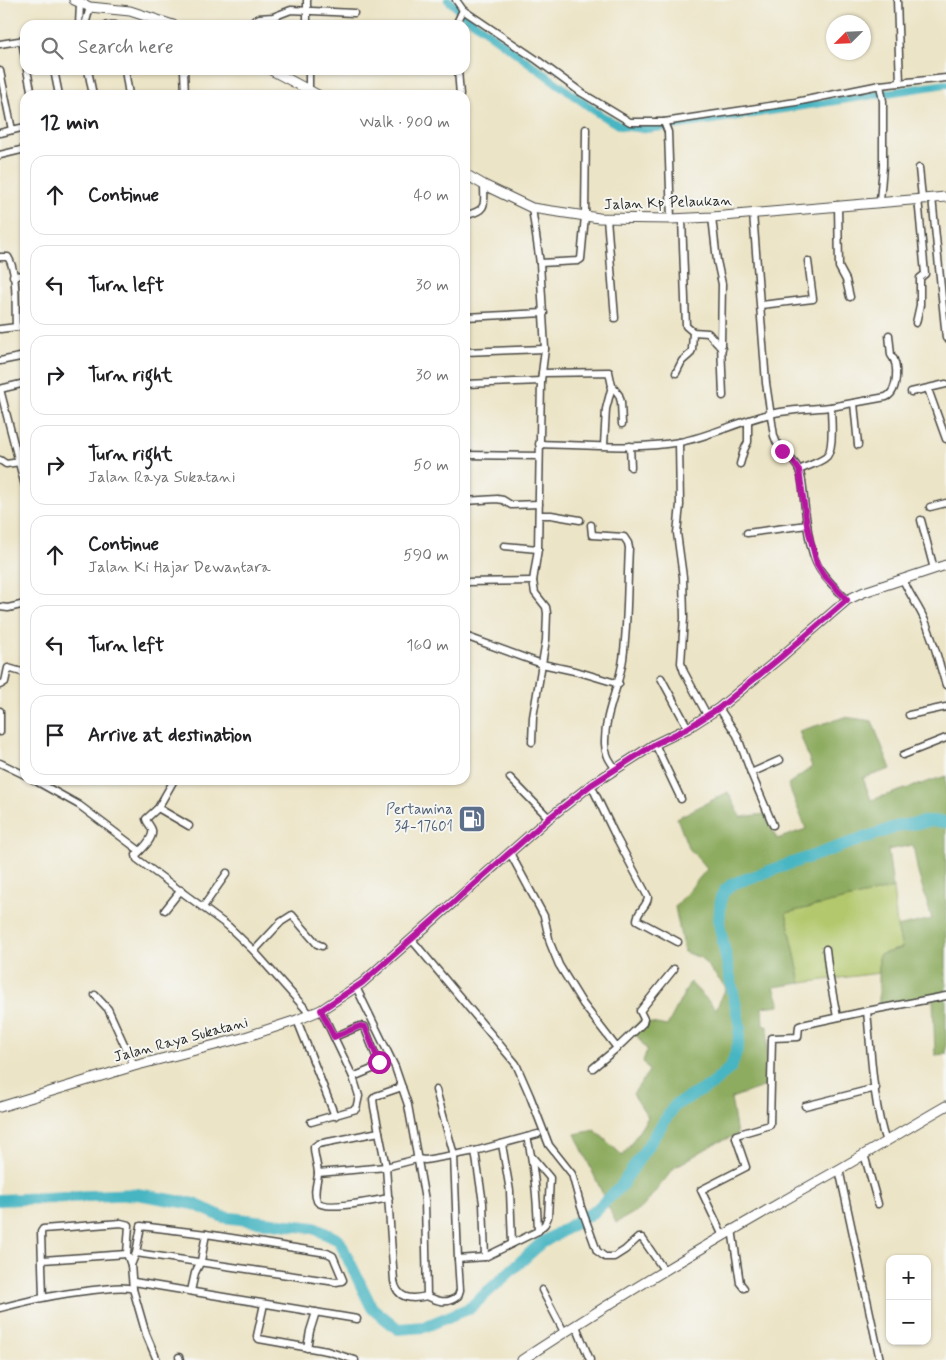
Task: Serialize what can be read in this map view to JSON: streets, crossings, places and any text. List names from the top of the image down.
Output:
{
  "streets": {
    "street": ["Jalan Kp Pelaukan", "Jalan Raya Sukatani"]
  },
  "places": {
    "fuel station": ["Pertamina 34-17601"]
  },
  "north": "bottom left",
  "page": {
    "search": "Search here",
    "heading": ["12 min", "Walk · 900 m"],
    "list": [
      ["Continue", "40 m"],
      ["Turn left", "30 m"],
      ["Turn right", "30 m"],
      ["Turn right", "Jalan Raya Sukatani", "50 m"],
      ["Continue", "Jalan Ki Hajar Dewantara", "590 m"],
      ["Turn left", "160 m"],
      "Arrive at destination"
    ],
    "map_buttons": ["+", "−"]
  }
}
